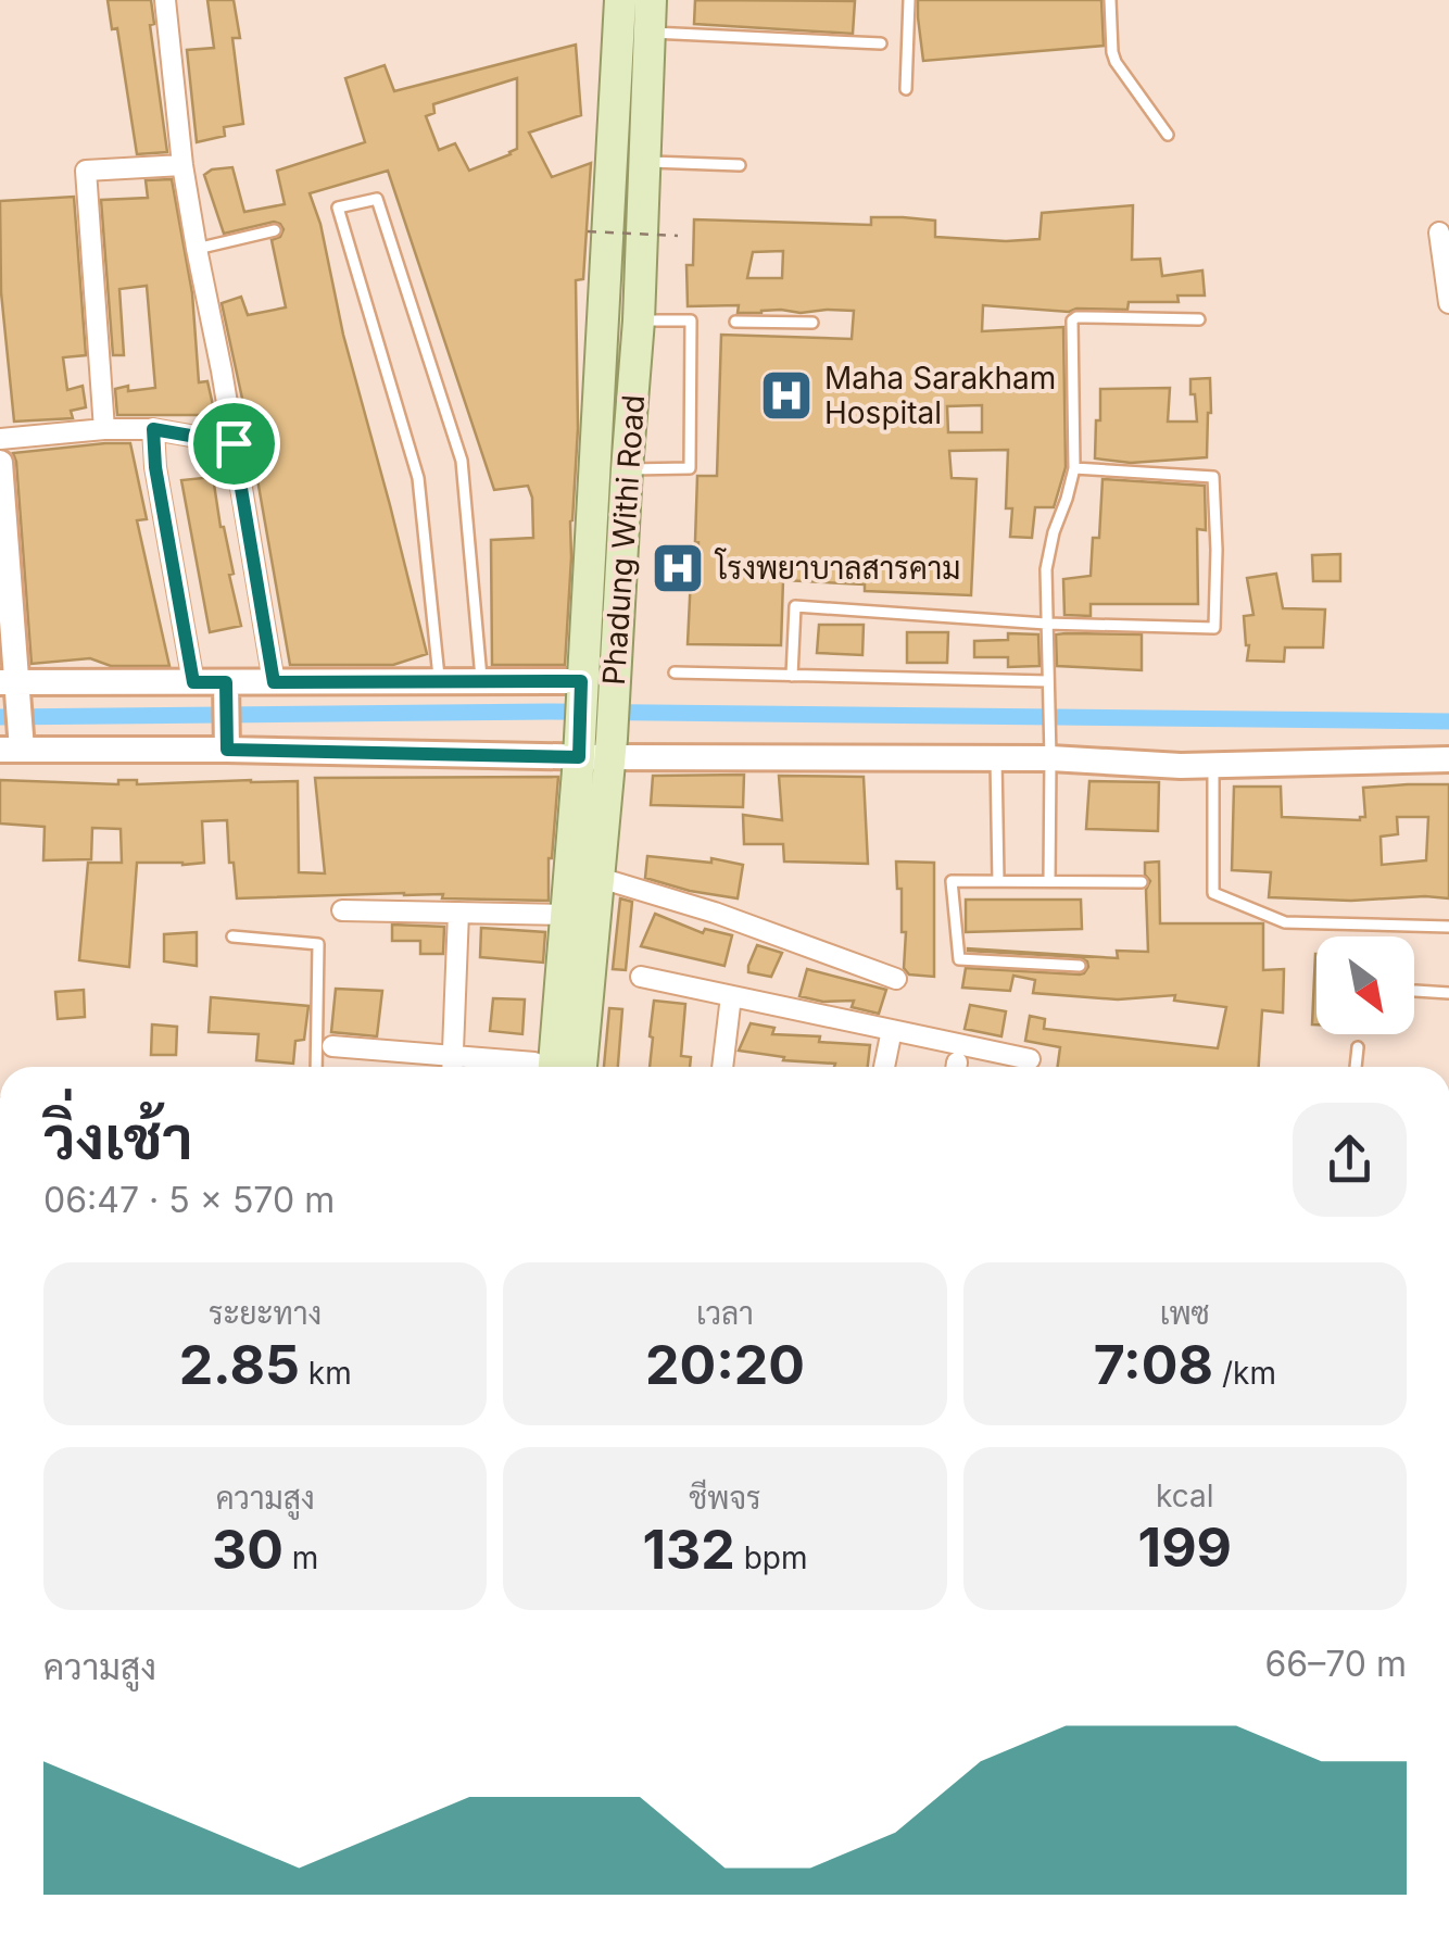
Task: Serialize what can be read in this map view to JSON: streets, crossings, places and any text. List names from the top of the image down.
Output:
{
  "streets": {
    "main road": ["Phadung Withi Road"]
  },
  "places": {
    "hospital": ["Maha Sarakham Hospital", "โรงพยาบาลสารคาม"]
  },
  "north": "bottom right",
  "page": {
    "heading": ["วิ่งเช้า", "06:47 · 5 × 570 m"],
    "stats": [
      ["ระยะทาง", "2.85 km"],
      ["เวลา", "20:20"],
      ["เพซ", "7:08 /km"],
      ["ความสูง", "30 m"],
      ["ชีพจร", "132 bpm"],
      ["kcal", "199"]
    ],
    "chart": ["ความสูง", "66–70 m"]
  }
}
